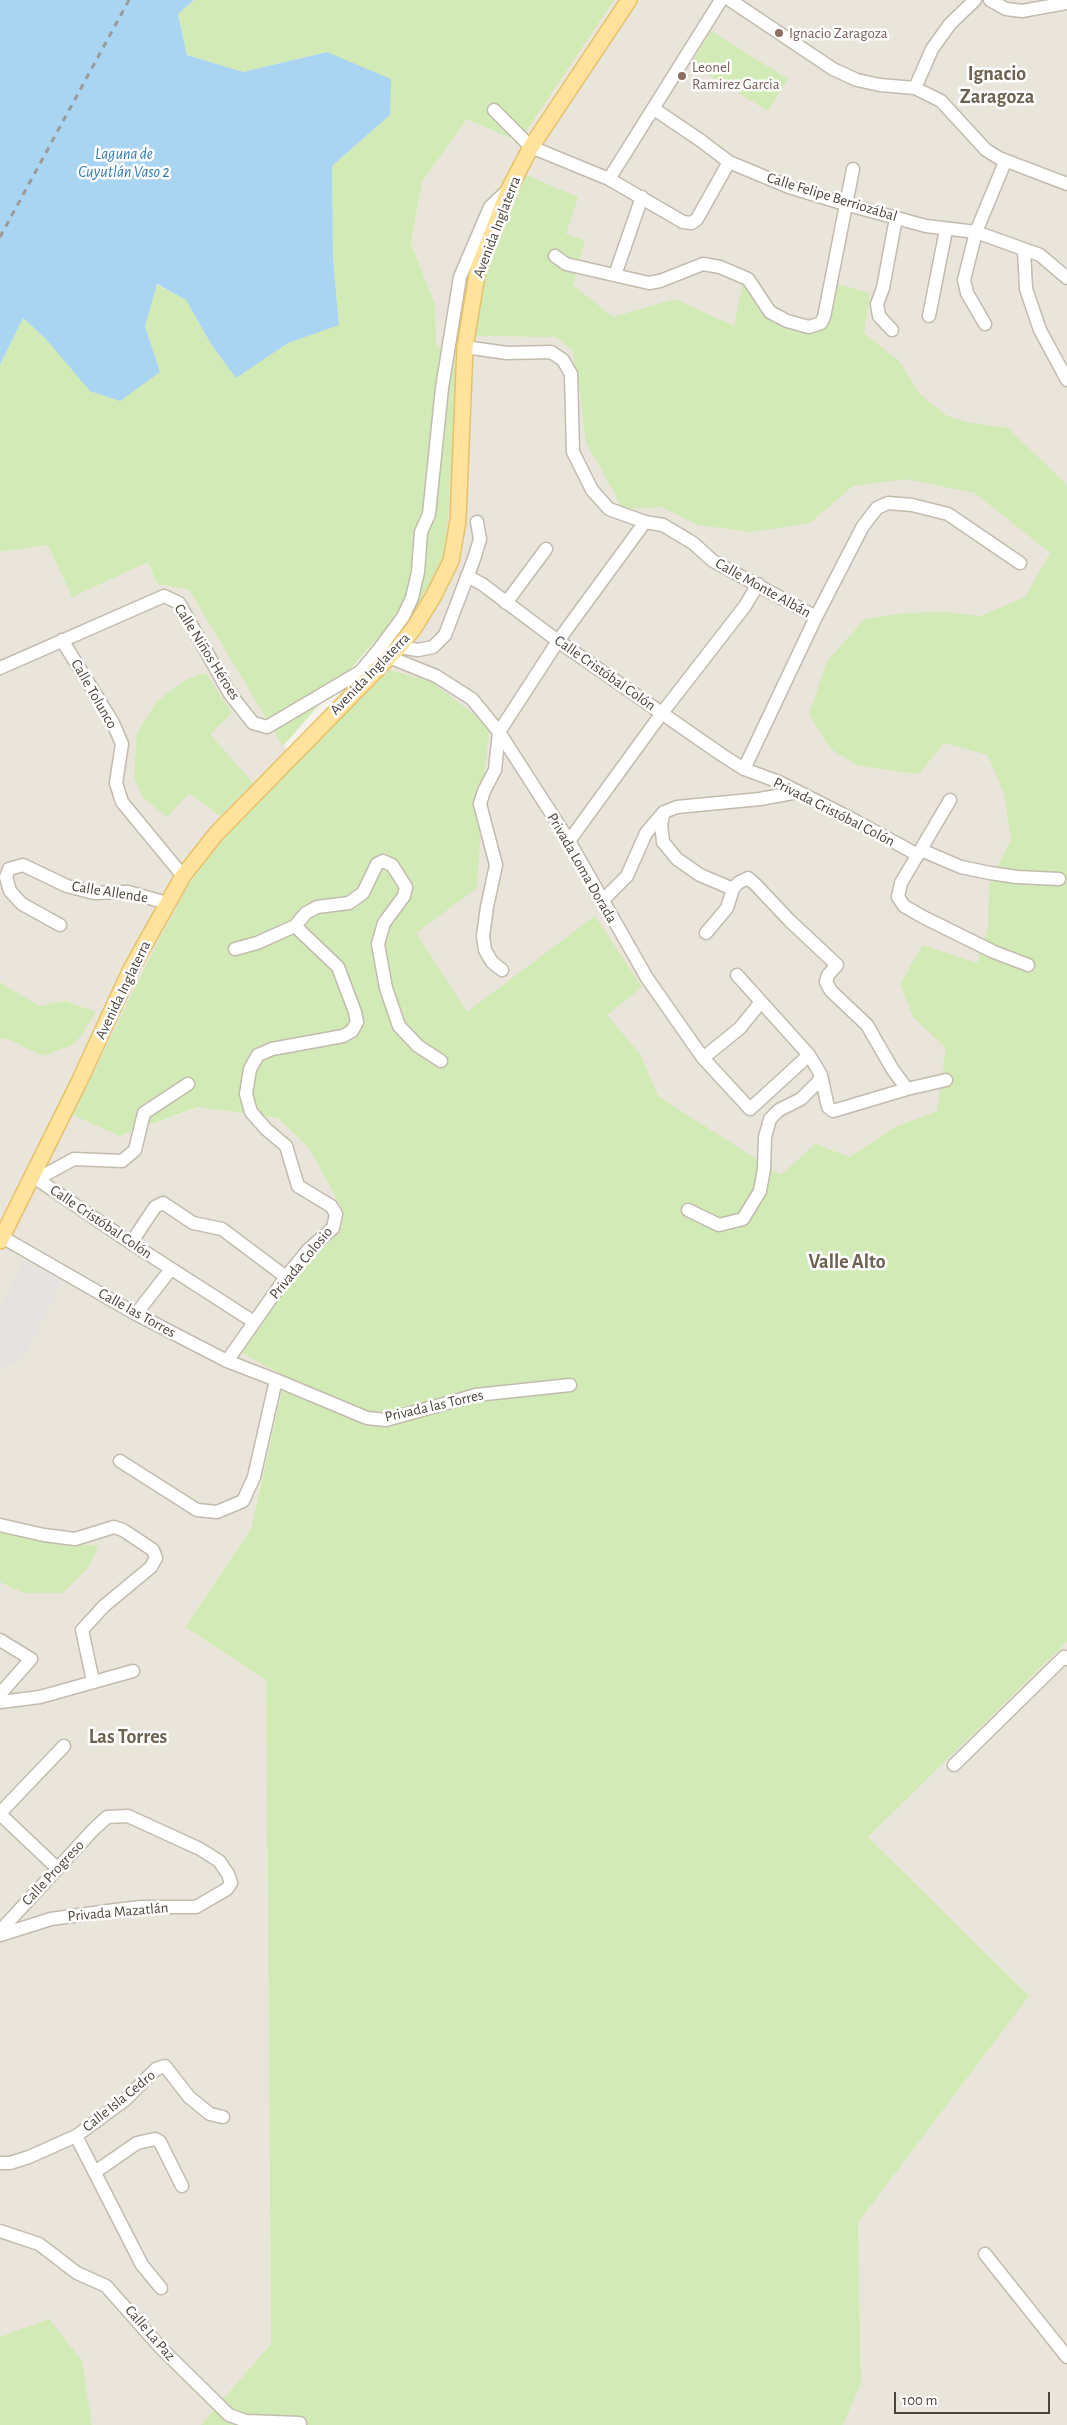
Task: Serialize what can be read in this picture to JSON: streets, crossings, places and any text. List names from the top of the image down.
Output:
{
  "streets": {
    "main road": ["Avenida Inglaterra"],
    "street": [
      "Calle Felipe Berriozábal",
      "Calle Monte Albán",
      "Calle Niños Héroes",
      "Calle Cristóbal Colón",
      "Calle Tolunco",
      "Privada Cristóbal Colón",
      "Privada Loma Dorada",
      "Calle Allende",
      "Privada Colosio",
      "Calle las Torres",
      "Privada las Torres",
      "Calle Progreso",
      "Privada Mazatlán",
      "Calle Isla Cedro",
      "Calle La Paz"
    ]
  },
  "crossings": [
    ["Avenida Inglaterra", "Calle Monte Albán"],
    ["Avenida Inglaterra", "Calle Niños Héroes"],
    ["Avenida Inglaterra", "Calle Cristóbal Colón"],
    ["Avenida Inglaterra", "Calle Tolunco"],
    ["Avenida Inglaterra", "Privada Loma Dorada"],
    ["Avenida Inglaterra", "Calle Allende"],
    ["Avenida Inglaterra", "Calle las Torres"],
    ["Calle Monte Albán", "Calle Cristóbal Colón"],
    ["Calle Monte Albán", "Privada Cristóbal Colón"],
    ["Calle Niños Héroes", "Calle Tolunco"],
    ["Calle Niños Héroes", "Privada Loma Dorada"],
    ["Calle Cristóbal Colón", "Privada Cristóbal Colón"],
    ["Calle Cristóbal Colón", "Privada Colosio"],
    ["Privada Colosio", "Calle las Torres"],
    ["Calle las Torres", "Privada las Torres"],
    ["Calle Progreso", "Privada Mazatlán"]
  ],
  "districts": ["Ignacio Zaragoza", "Valle Alto", "Las Torres"],
  "water": ["Laguna de Cuyutlán Vaso 2"],
  "places": ["Ignacio Zaragoza", "Leonel Ramirez Garcia"],
  "scale_bar": "100 m"
}
